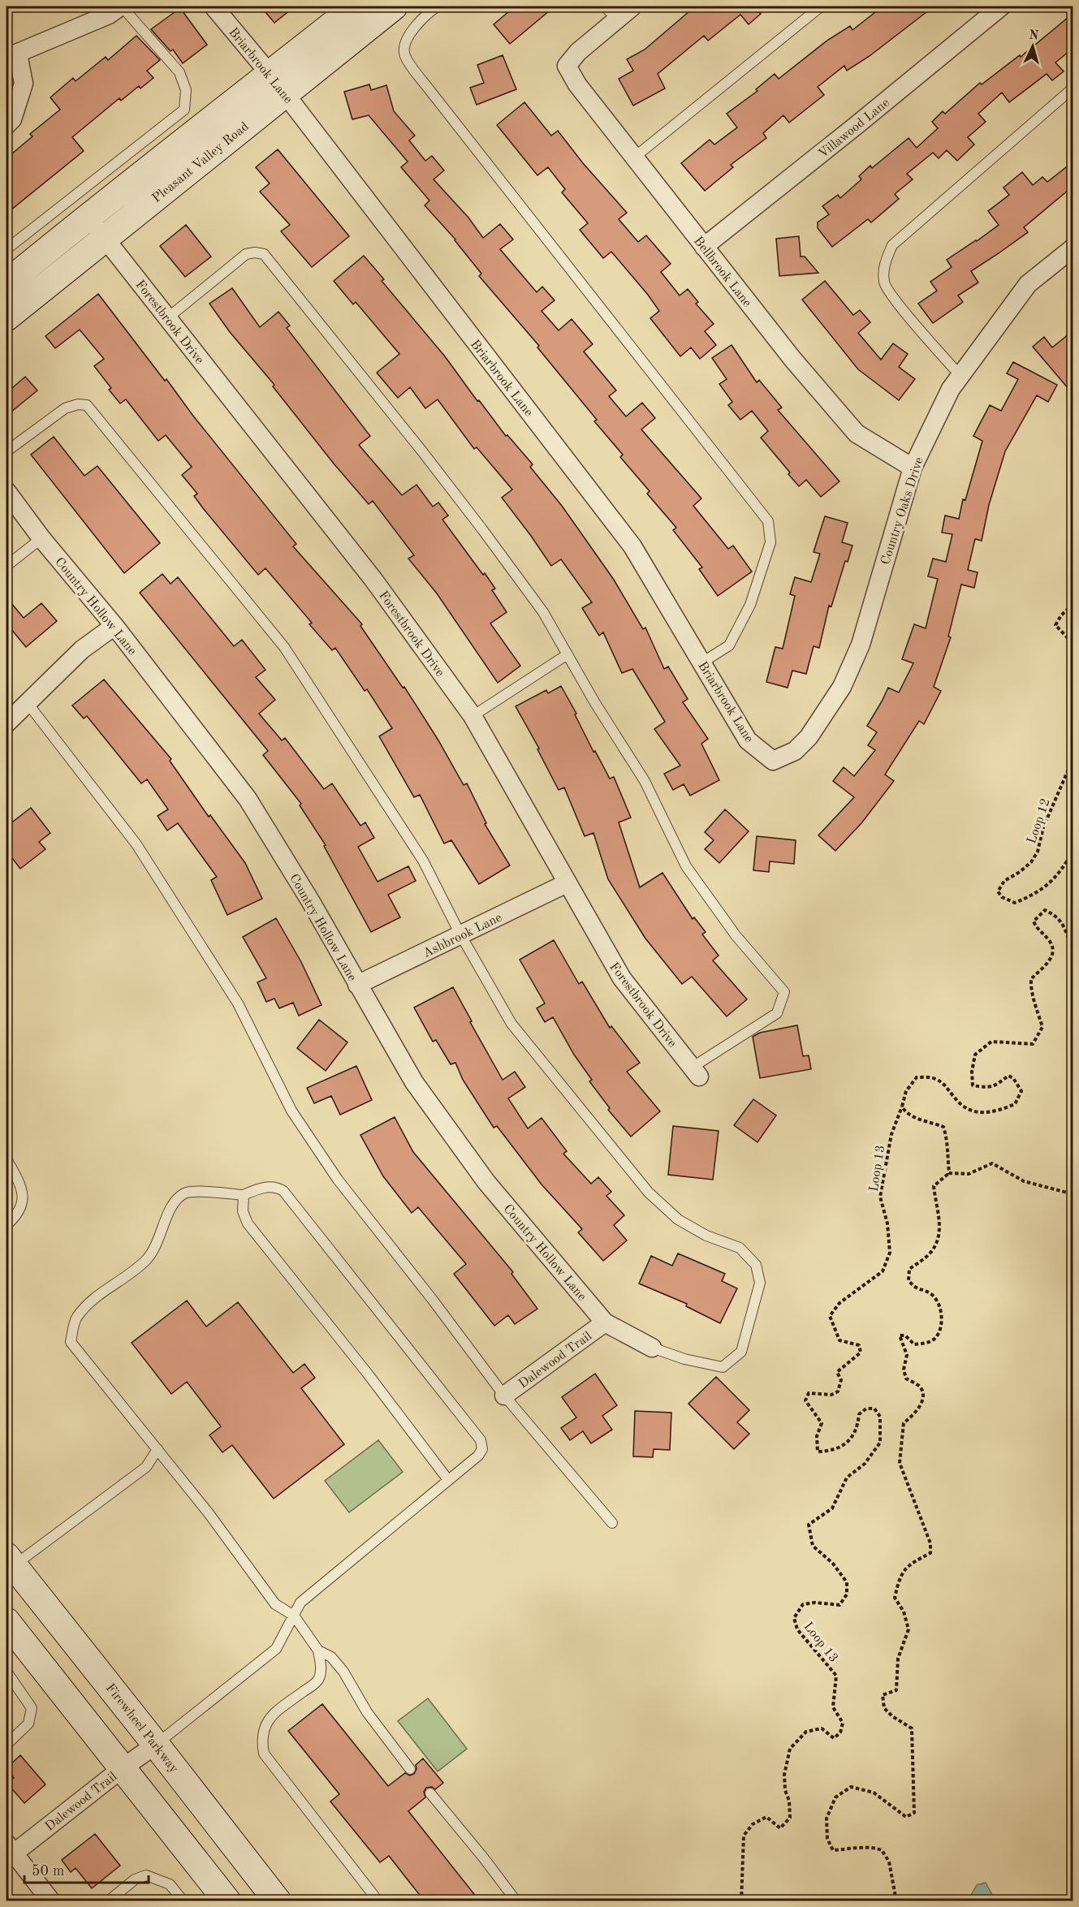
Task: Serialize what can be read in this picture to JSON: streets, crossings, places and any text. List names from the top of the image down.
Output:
{
  "streets": {
    "main road": ["Pleasant Valley Road", "Firewheel Parkway"],
    "street": [
      "Briarbrook Lane",
      "Villawood Lane",
      "Bellbrook Lane",
      "Forestbrook Drive",
      "Country Oaks Drive",
      "Country Hollow Lane",
      "Ashbrook Lane",
      "Dalewood Trail"
    ],
    "path": ["Loop 12", "Loop 13"]
  },
  "crossings": [
    ["Briarbrook Lane", "Pleasant Valley Road"],
    ["Briarbrook Lane", "Country Oaks Drive"],
    ["Villawood Lane", "Bellbrook Lane"],
    ["Pleasant Valley Road", "Forestbrook Drive"],
    ["Bellbrook Lane", "Country Oaks Drive"],
    ["Forestbrook Drive", "Ashbrook Lane"],
    ["Country Hollow Lane", "Ashbrook Lane"],
    ["Country Hollow Lane", "Dalewood Trail"],
    ["Dalewood Trail", "Firewheel Parkway"]
  ],
  "scale_bar": "50 m",
  "north": "top"
}
